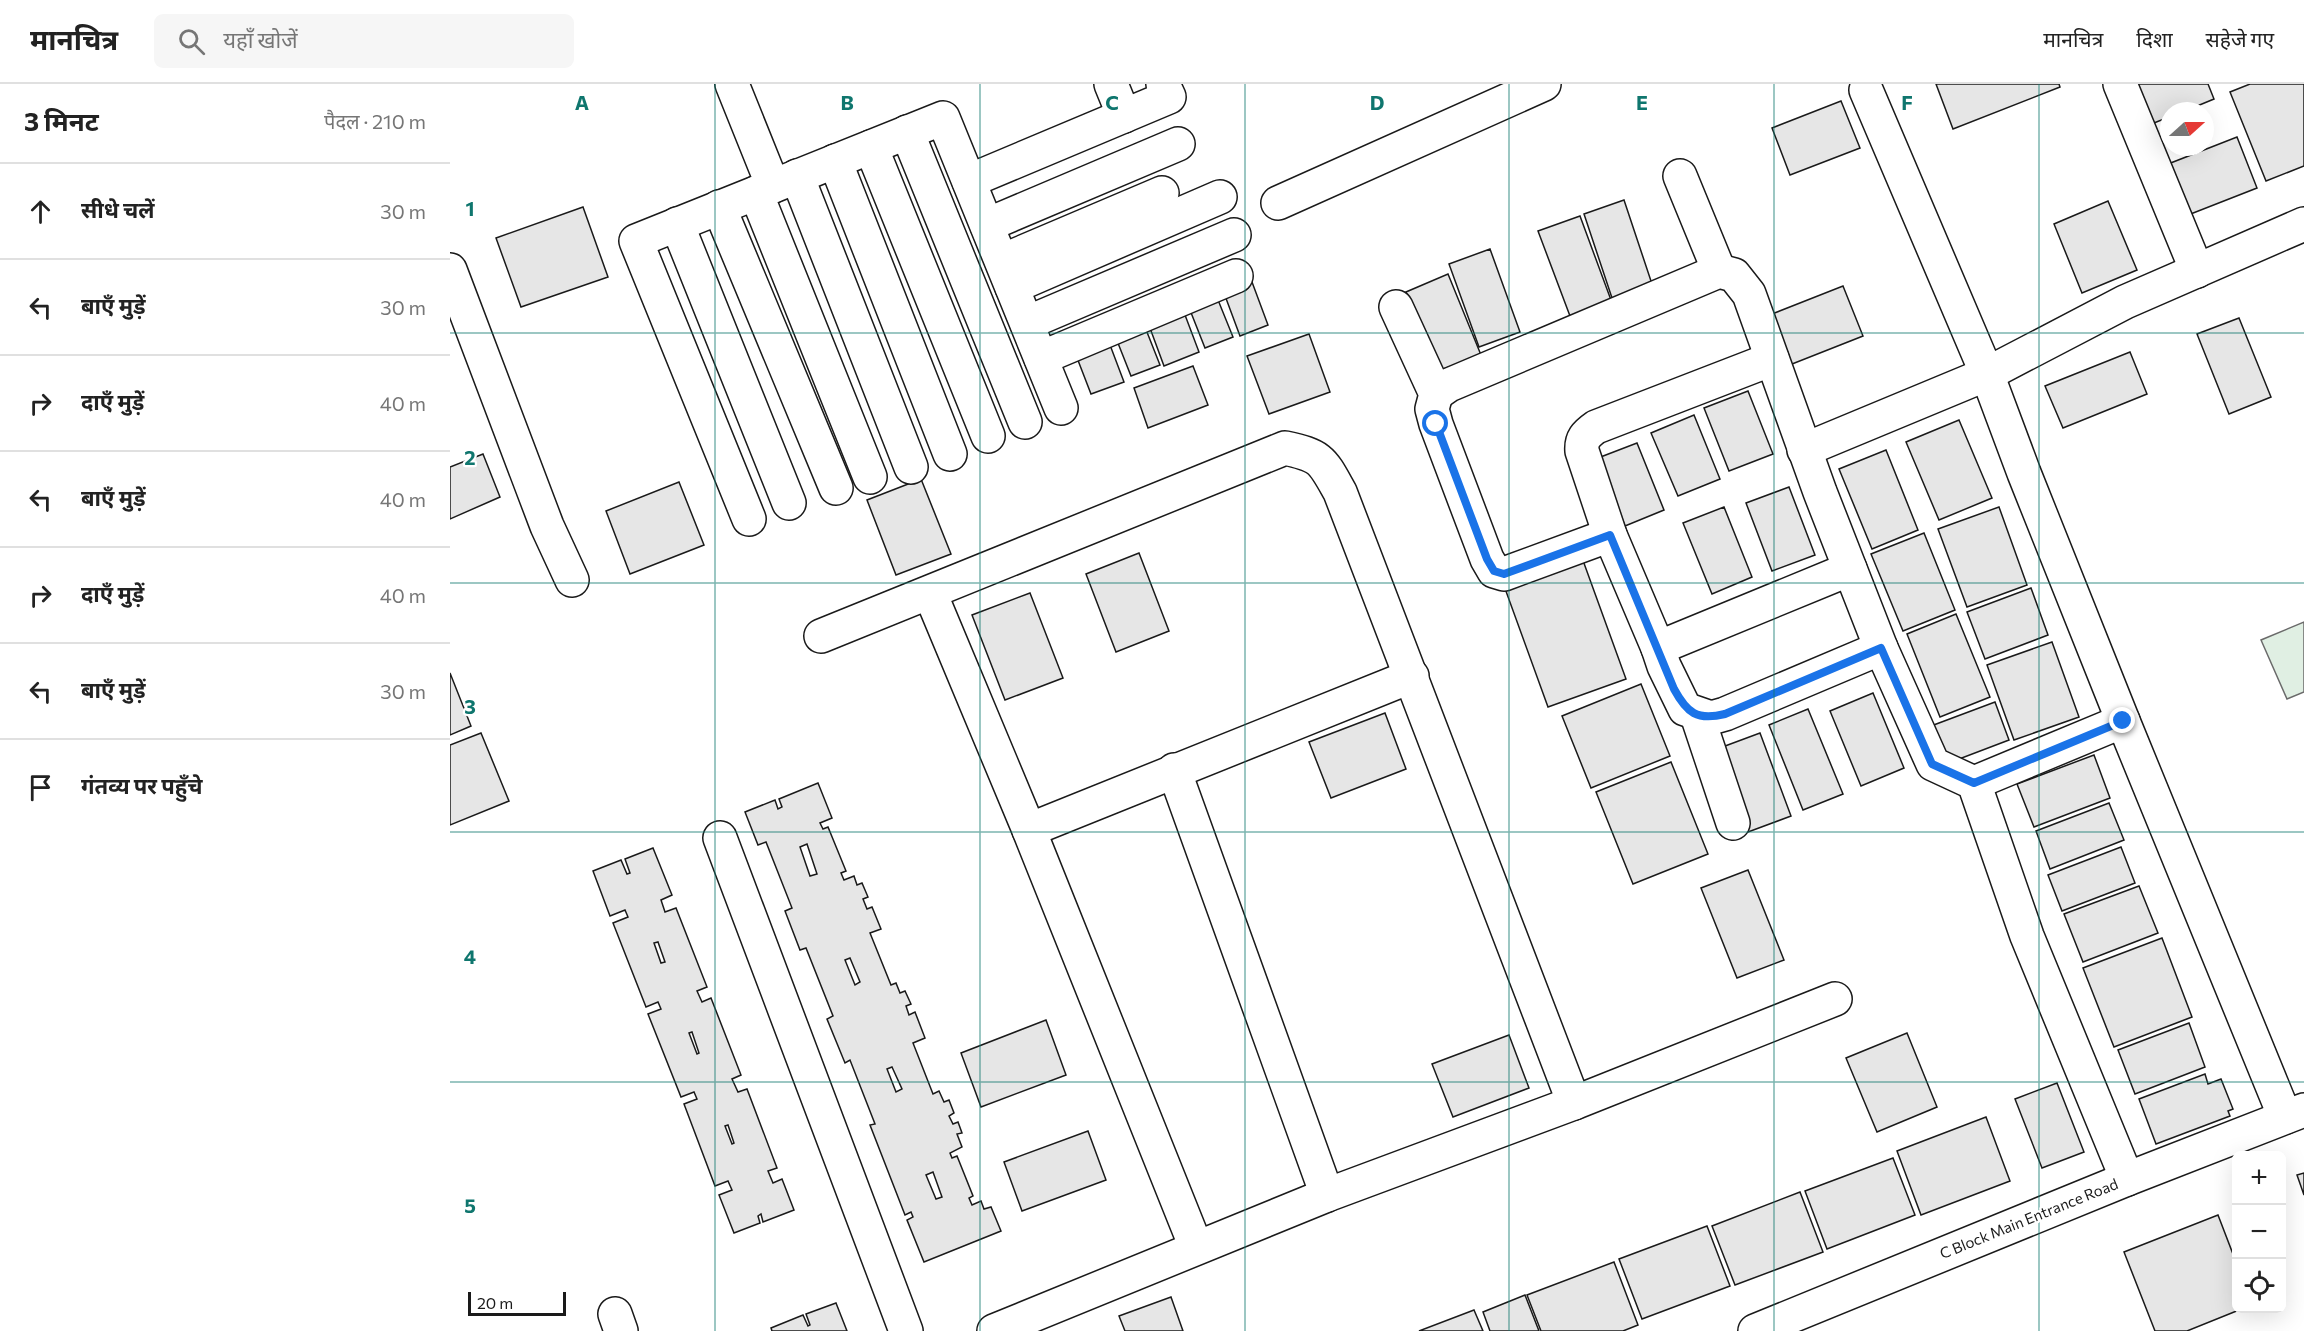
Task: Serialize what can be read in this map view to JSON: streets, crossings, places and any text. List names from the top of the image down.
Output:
{
  "streets": {
    "street": ["C Block Main Entrance Road"]
  },
  "scale_bar": "20 m",
  "north": "right",
  "page": {
    "header": "मानचित्र",
    "search": "यहाँ खोजें",
    "nav": ["मानचित्र", "दिशा", "सहेजे गए"],
    "heading": ["3 मिनट", "पैदल · 210 m"],
    "list": [
      ["सीधे चलें", "30 m"],
      ["बाएँ मुड़ें", "30 m"],
      ["दाएँ मुड़ें", "40 m"],
      ["बाएँ मुड़ें", "40 m"],
      ["दाएँ मुड़ें", "40 m"],
      ["बाएँ मुड़ें", "30 m"],
      "गंतव्य पर पहुँचे"
    ],
    "map_buttons": ["+", "−"],
    "scale": "20 m"
  },
  "grid": {
    "columns": [
      "A",
      "B",
      "C",
      "D",
      "E",
      "F"
    ],
    "rows": [
      "1",
      "2",
      "3",
      "4",
      "5"
    ]
  }
}
